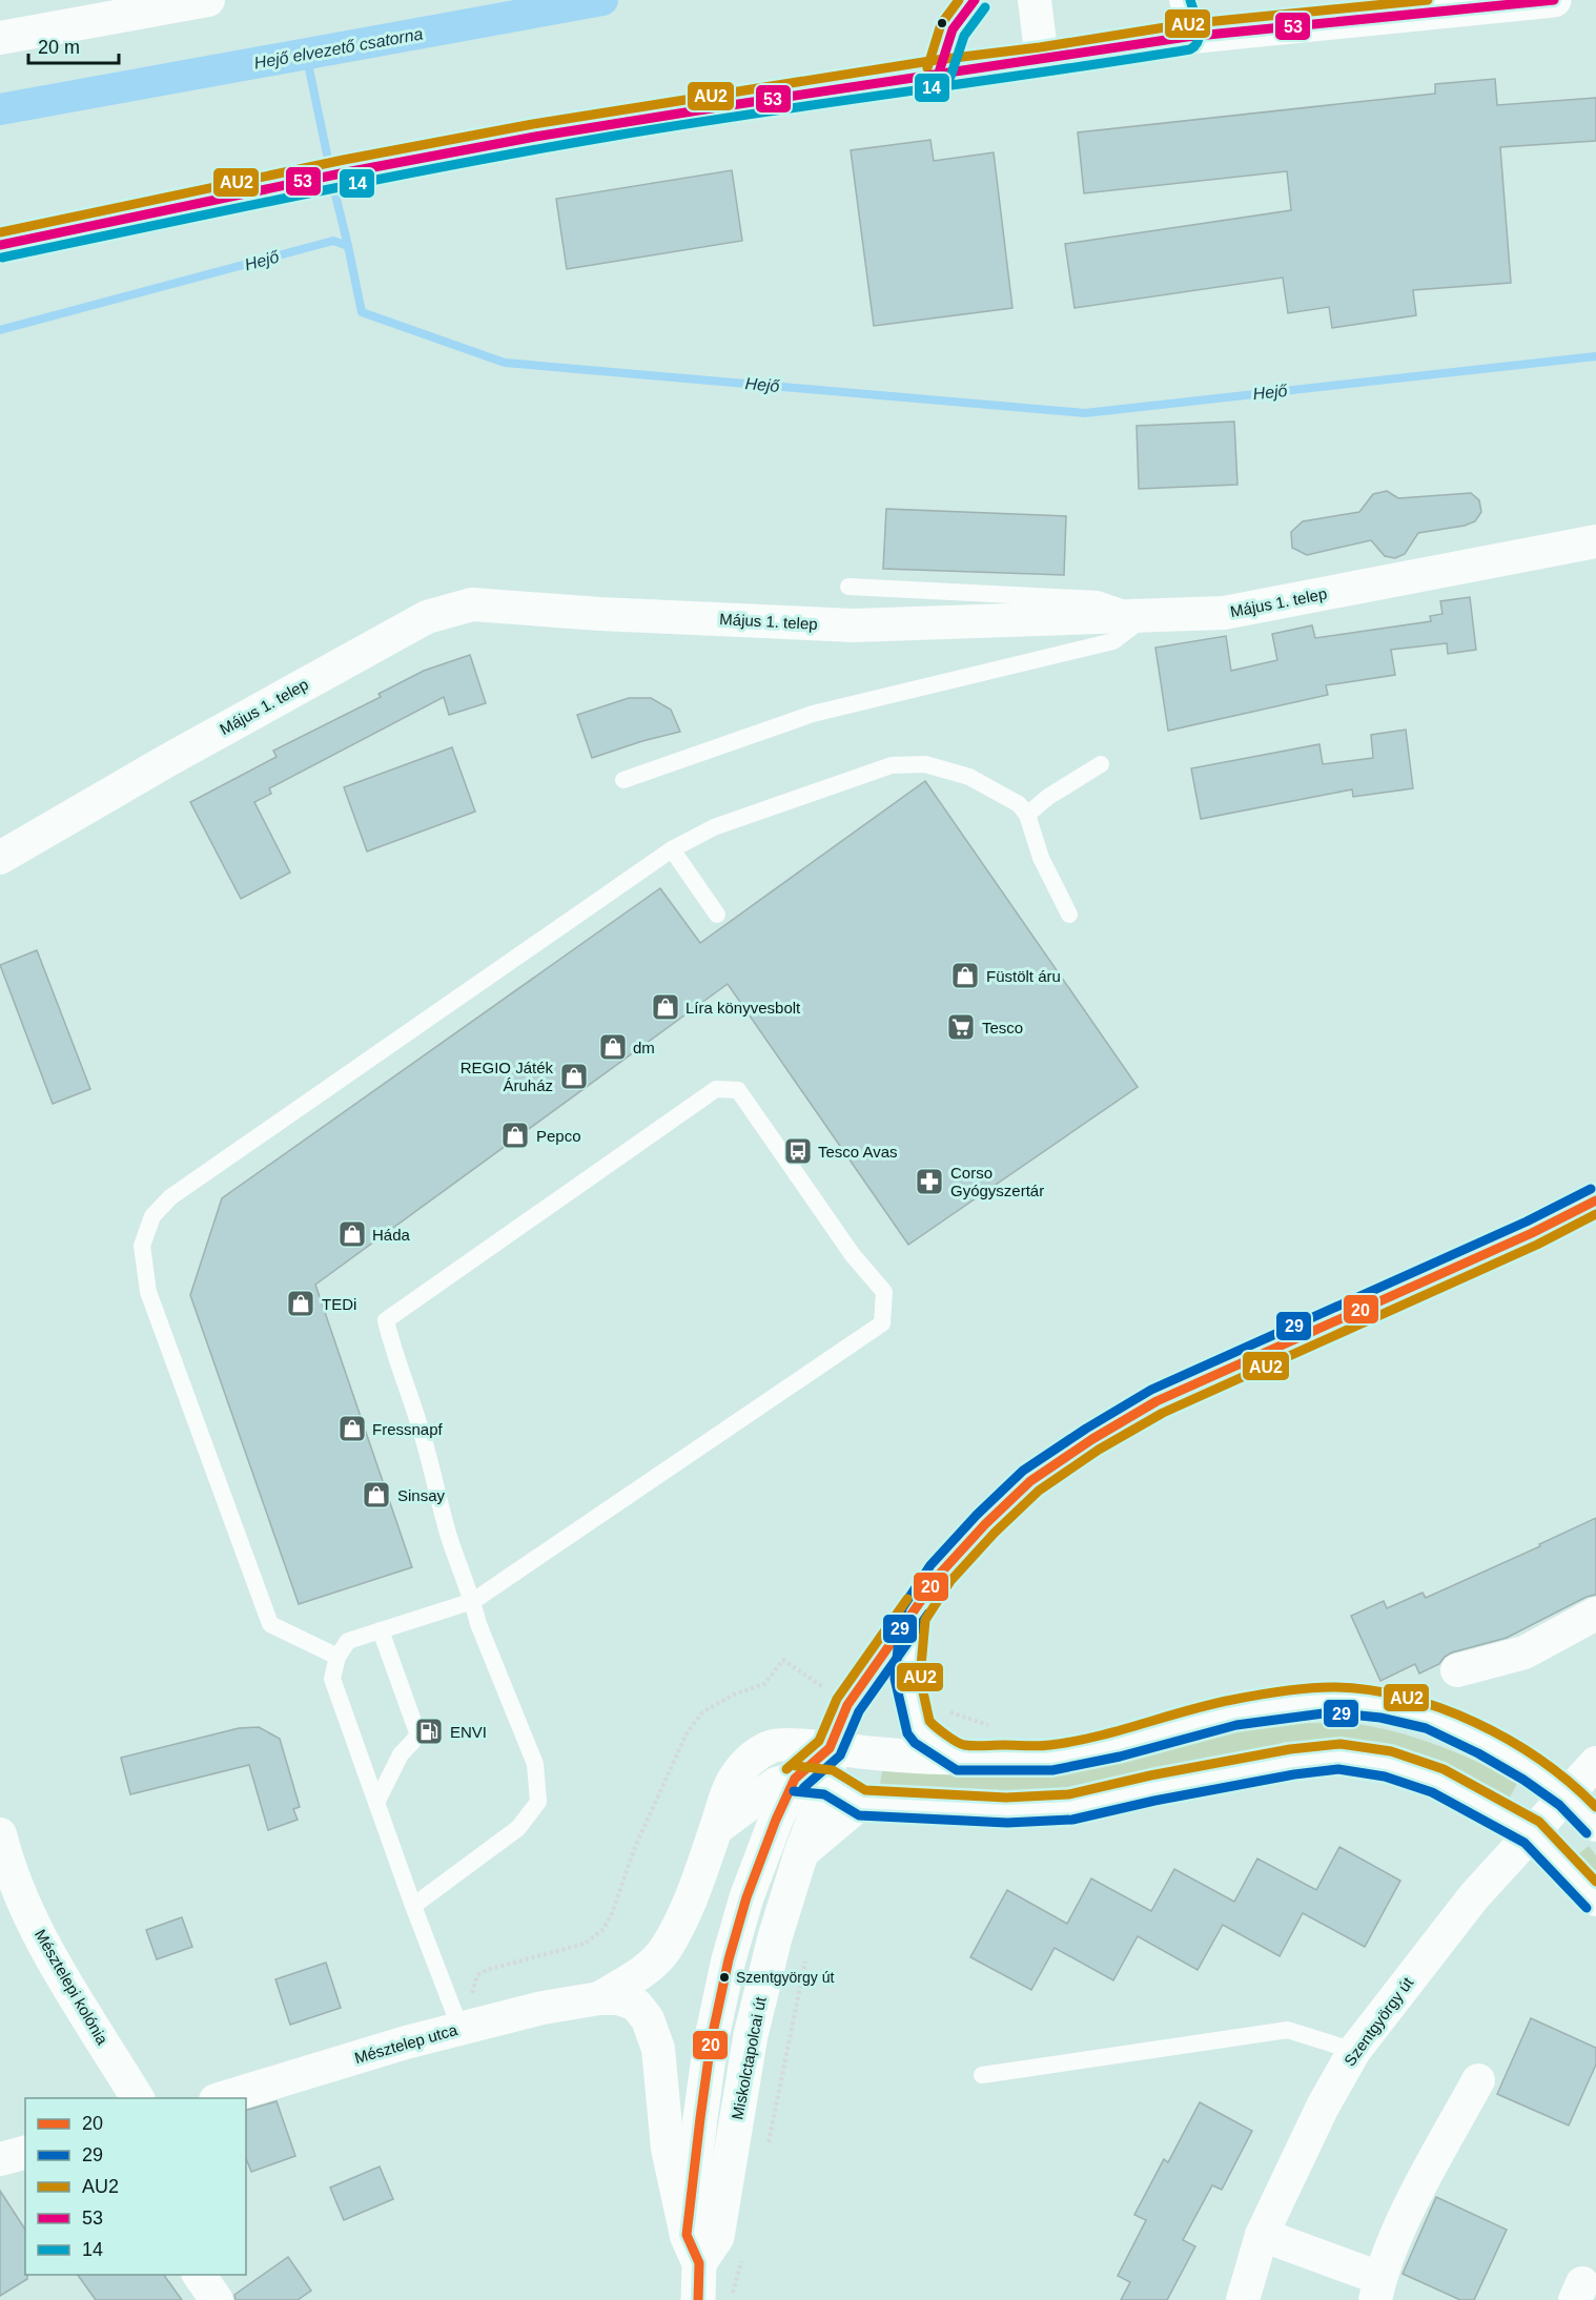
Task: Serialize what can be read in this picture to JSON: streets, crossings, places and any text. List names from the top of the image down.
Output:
{
  "streets": {
    "street": [
      "Május 1. telep",
      "Mésztelepi kolónia",
      "Szentgyörgy út",
      "Mésztelep utca",
      "Miskolctapolcai út"
    ]
  },
  "crossings": [
    ["Mésztelep utca", "Miskolctapolcai út"]
  ],
  "water": ["Hejő elvezető csatorna", "Hejő"],
  "places": {
    "shop": [
      "Füstölt áru",
      "Líra könyvesbolt",
      "dm",
      "REGIO Játék Áruház",
      "Pepco",
      "Háda",
      "TEDi",
      "Fressnapf",
      "Sinsay"
    ],
    "supermarket": ["Tesco"],
    "bus stop": ["Tesco Avas"],
    "pharmacy": ["Corso Gyógyszertár"],
    "fuel station": ["ENVI"],
    "other": ["Szentgyörgy út"]
  },
  "lines": [
    "transit line AU2",
    "transit line 53",
    "transit line 14",
    "transit line 29",
    "transit line 20"
  ],
  "legend": [
    "20",
    "29",
    "AU2",
    "53",
    "14"
  ],
  "scale_bar": "20 m"
}
